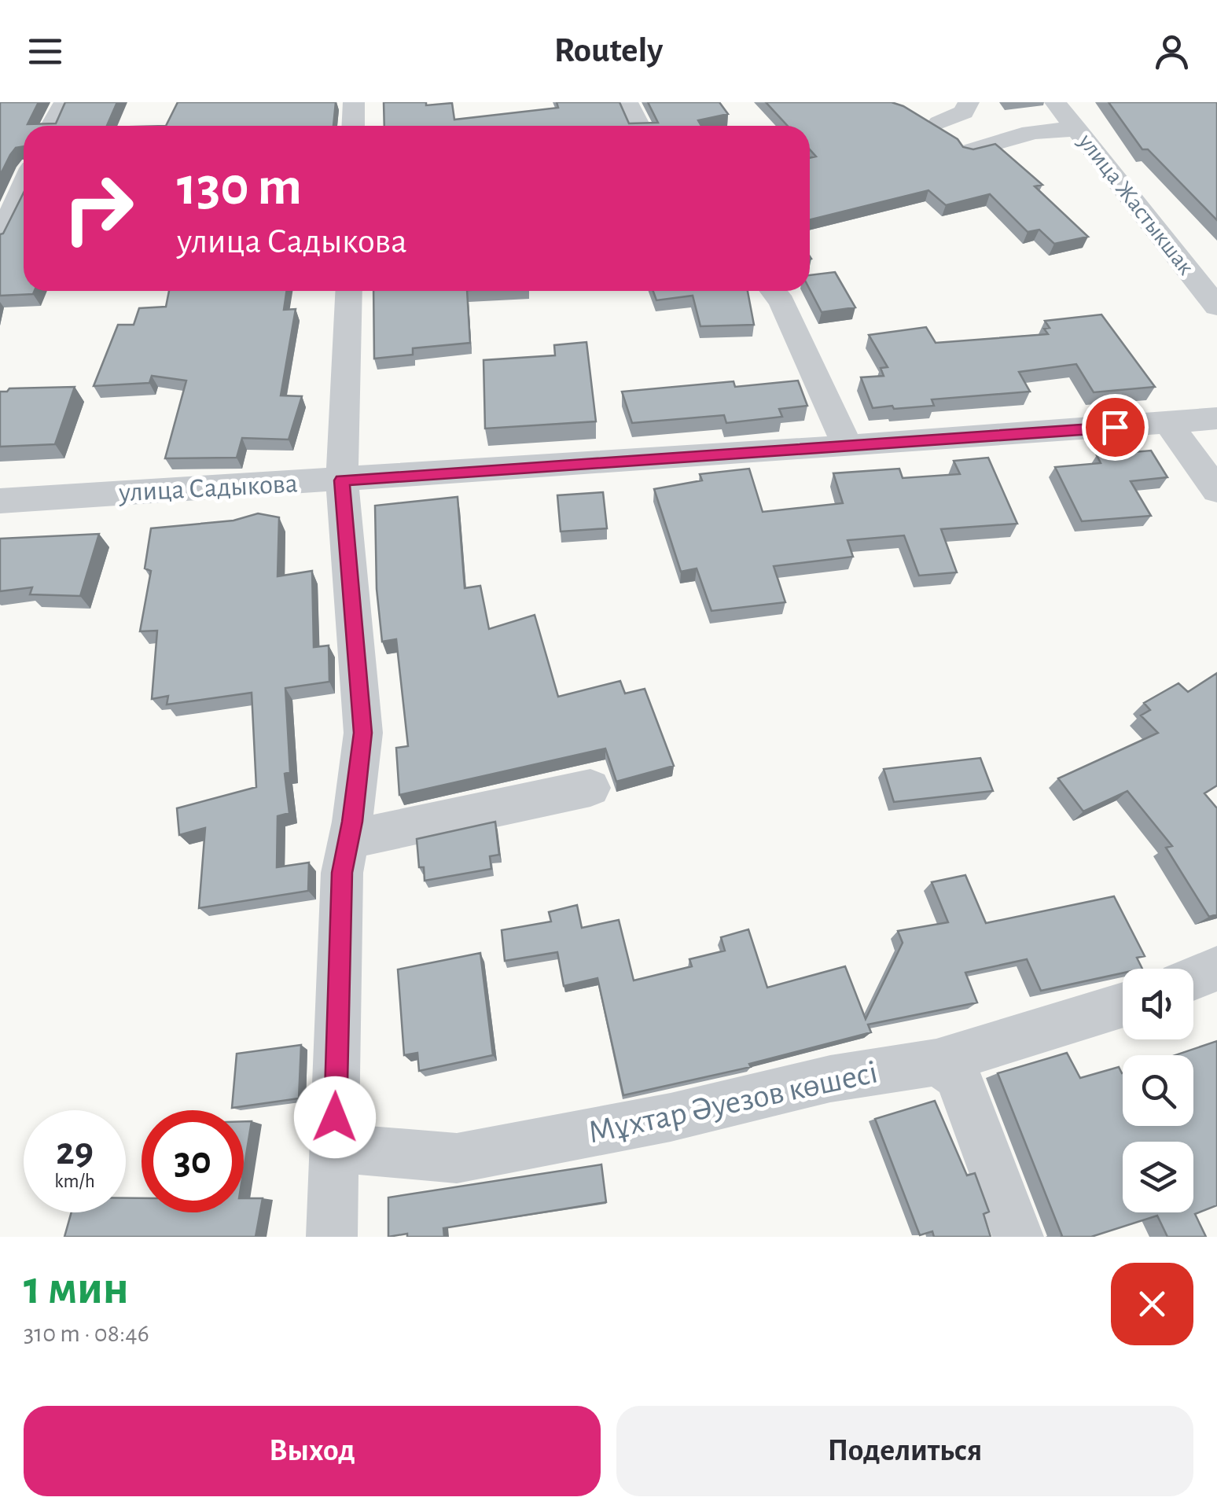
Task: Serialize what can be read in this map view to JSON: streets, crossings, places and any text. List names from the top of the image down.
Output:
{
  "streets": {
    "street": ["улица Жастыкшак", "улица Садыкова", "Мұхтар Әуезов көшесі"]
  },
  "page": {
    "header": "Routely",
    "turn": ["130 m", "улица Садыкова"],
    "speed": "29 km/h",
    "limit": "30",
    "heading": ["1 мин", "310 m · 08:46"],
    "buttons": ["Выход", "Поделиться"]
  }
}
